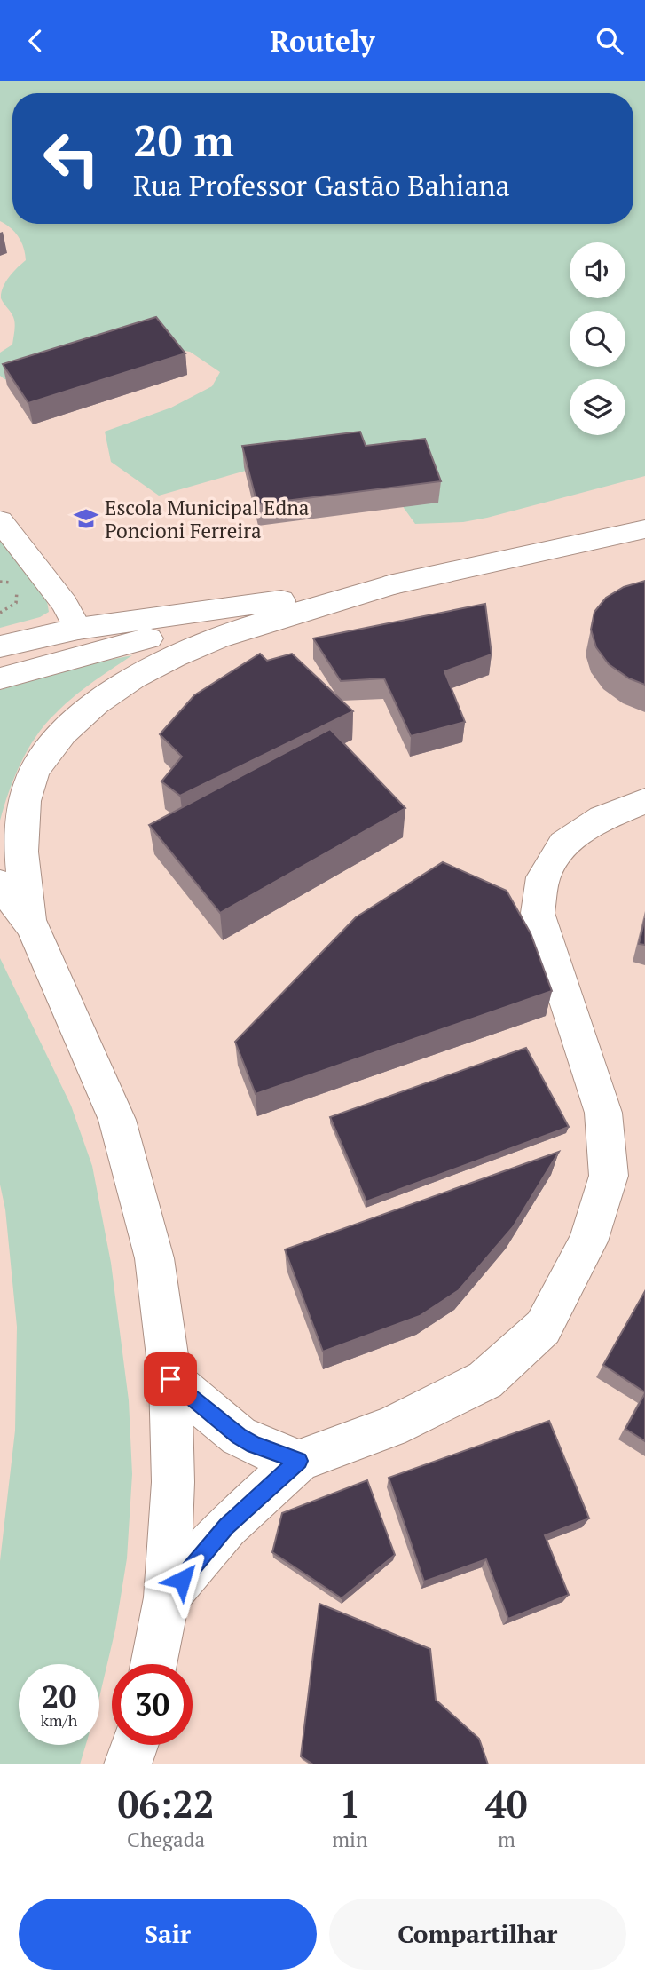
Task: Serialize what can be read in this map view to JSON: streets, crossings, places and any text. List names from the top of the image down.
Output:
{
  "places": {
    "school or university": ["Escola Municipal Edna Poncioni Ferreira"]
  },
  "page": {
    "header": "Routely",
    "turn": ["20 m", "Rua Professor Gastão Bahiana"],
    "speed": "20 km/h",
    "limit": "30",
    "eta": [
      "06:22",
      "Chegada",
      "1",
      "min",
      "40",
      "m"
    ],
    "buttons": ["Sair", "Compartilhar"]
  }
}
